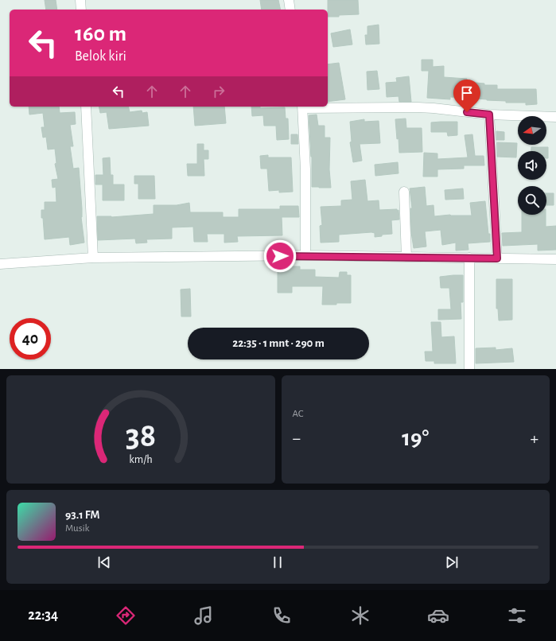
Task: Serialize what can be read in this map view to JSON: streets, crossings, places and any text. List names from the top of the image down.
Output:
{
  "north": "left",
  "page": {
    "turn": ["160 m", "Belok kiri"],
    "limit": "40",
    "trip": "22:35 · 1 mnt · 290 m",
    "tile": "AC",
    "heat": ["−", "19°", "+"],
    "song": ["93.1 FM", "Musik"],
    "tabs": "22:34",
    "gauge": ["38", "km/h"]
  }
}
